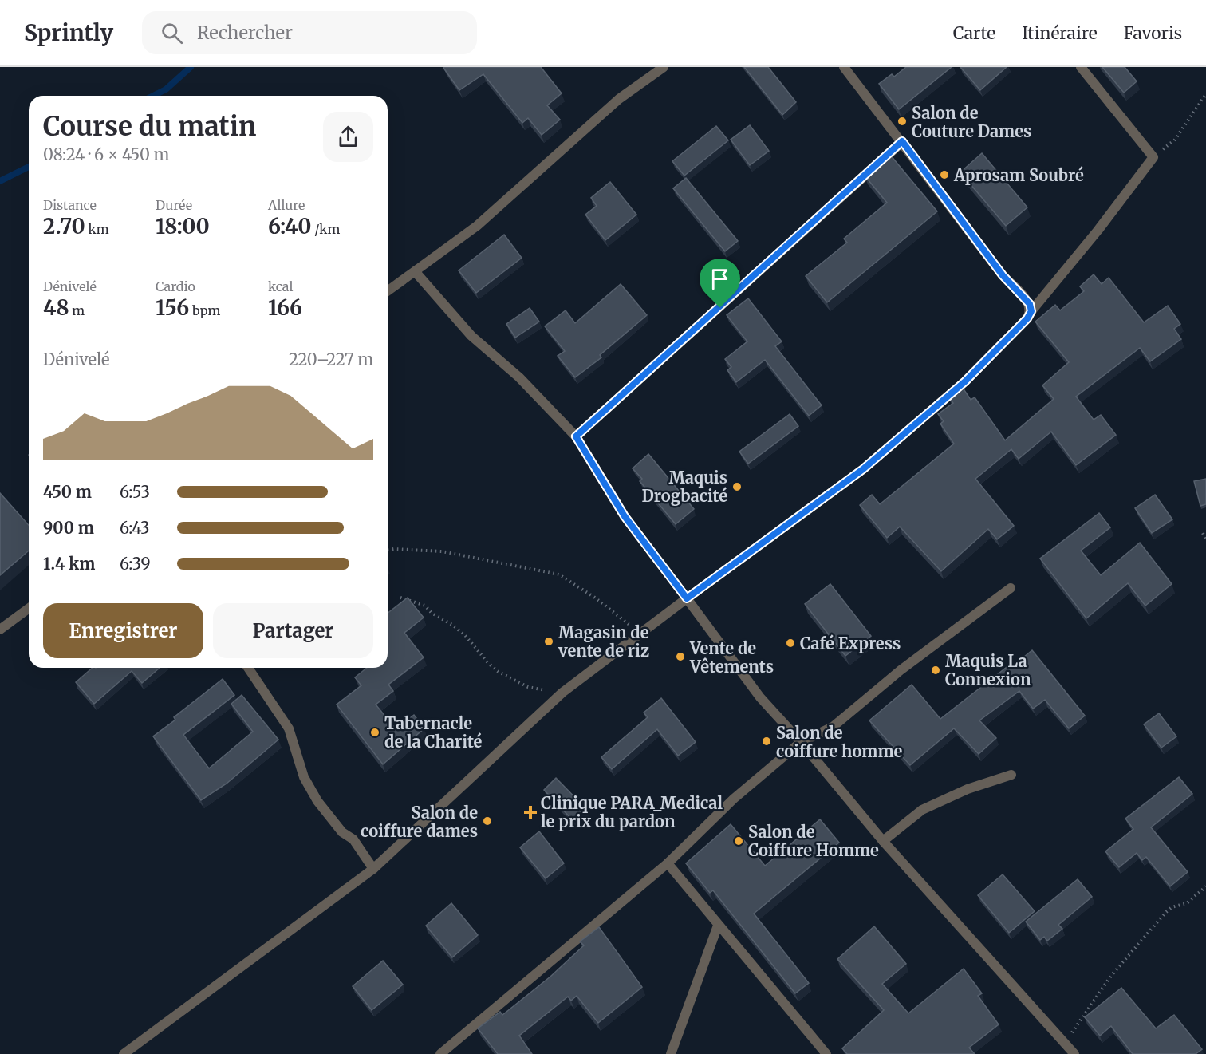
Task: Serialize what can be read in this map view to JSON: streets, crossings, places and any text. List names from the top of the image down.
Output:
{
  "places": {
    "other": [
      "Salon de Couture Dames",
      "Aprosam Soubré",
      "Maquis Drogbacité",
      "Magasin de vente de riz",
      "Café Express",
      "Vente de Vêtements",
      "Maquis La Connexion",
      "Tabernacle de la Charité",
      "Salon de coiffure homme",
      "Salon de coiffure dames",
      "Salon de Coiffure Homme"
    ],
    "health": ["Clinique PARA_Medical le prix du pardon"]
  },
  "page": {
    "header": "Sprintly",
    "search": "Rechercher",
    "nav": ["Carte", "Itinéraire", "Favoris"],
    "heading": ["Course du matin", "08:24 · 6 × 450 m"],
    "stats": [
      ["Distance", "2.70 km"],
      ["Durée", "18:00"],
      ["Allure", "6:40 /km"],
      ["Dénivelé", "48 m"],
      ["Cardio", "156 bpm"],
      ["kcal", "166"]
    ],
    "chart": ["Dénivelé", "220–227 m"],
    "list": [
      {
        "name": "450 m",
        "note": "6:53"
      },
      {
        "name": "900 m",
        "note": "6:43"
      },
      {
        "name": "1.4 km",
        "note": "6:39"
      }
    ],
    "buttons": ["Enregistrer", "Partager"]
  }
}
